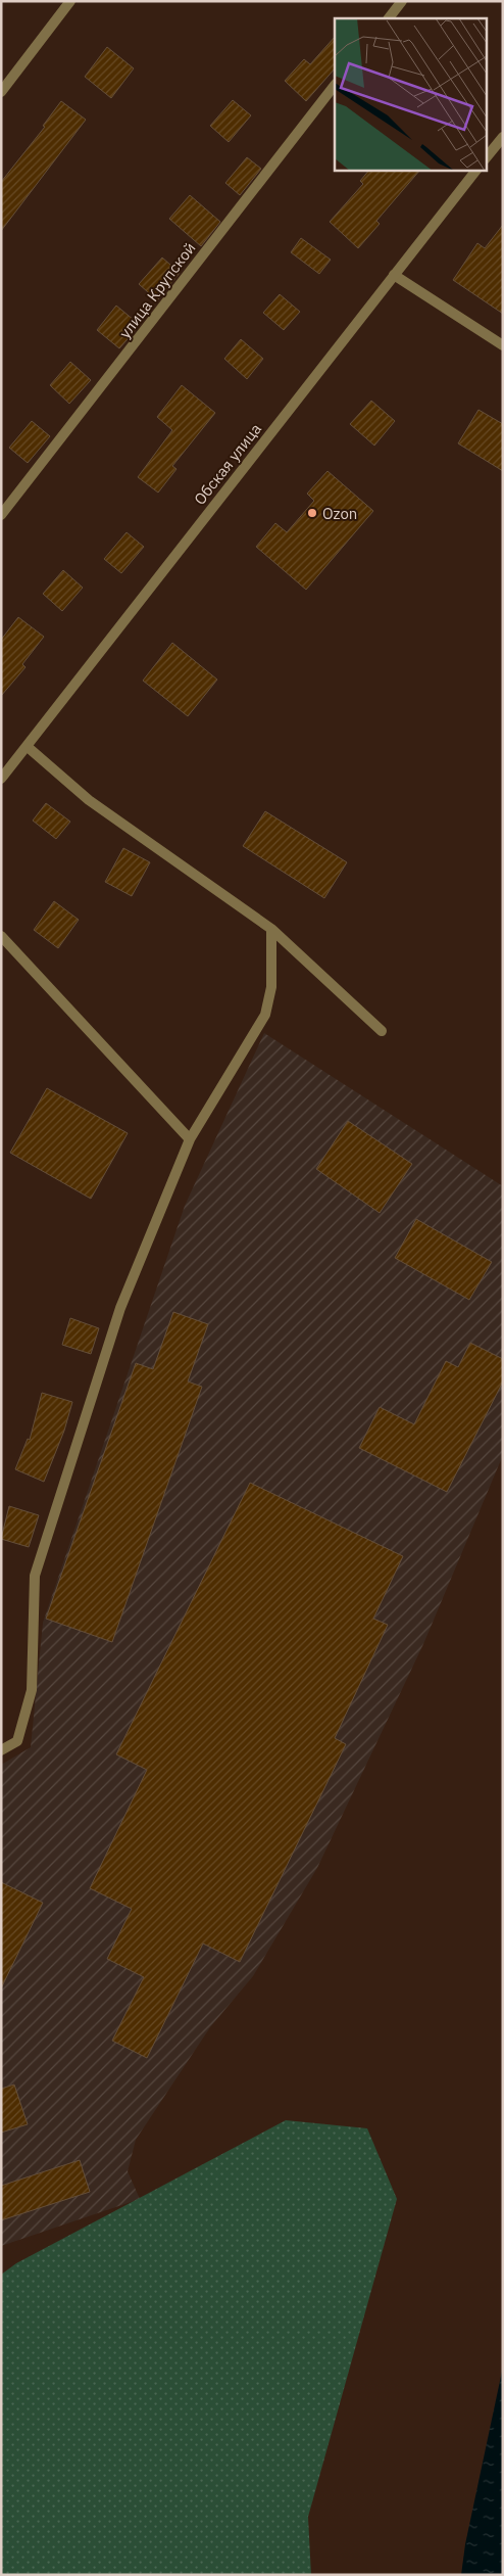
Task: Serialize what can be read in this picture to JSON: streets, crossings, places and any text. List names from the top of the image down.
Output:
{
  "streets": {
    "street": ["улица Крупской", "Обская улица"]
  },
  "places": ["Ozon"]
}
